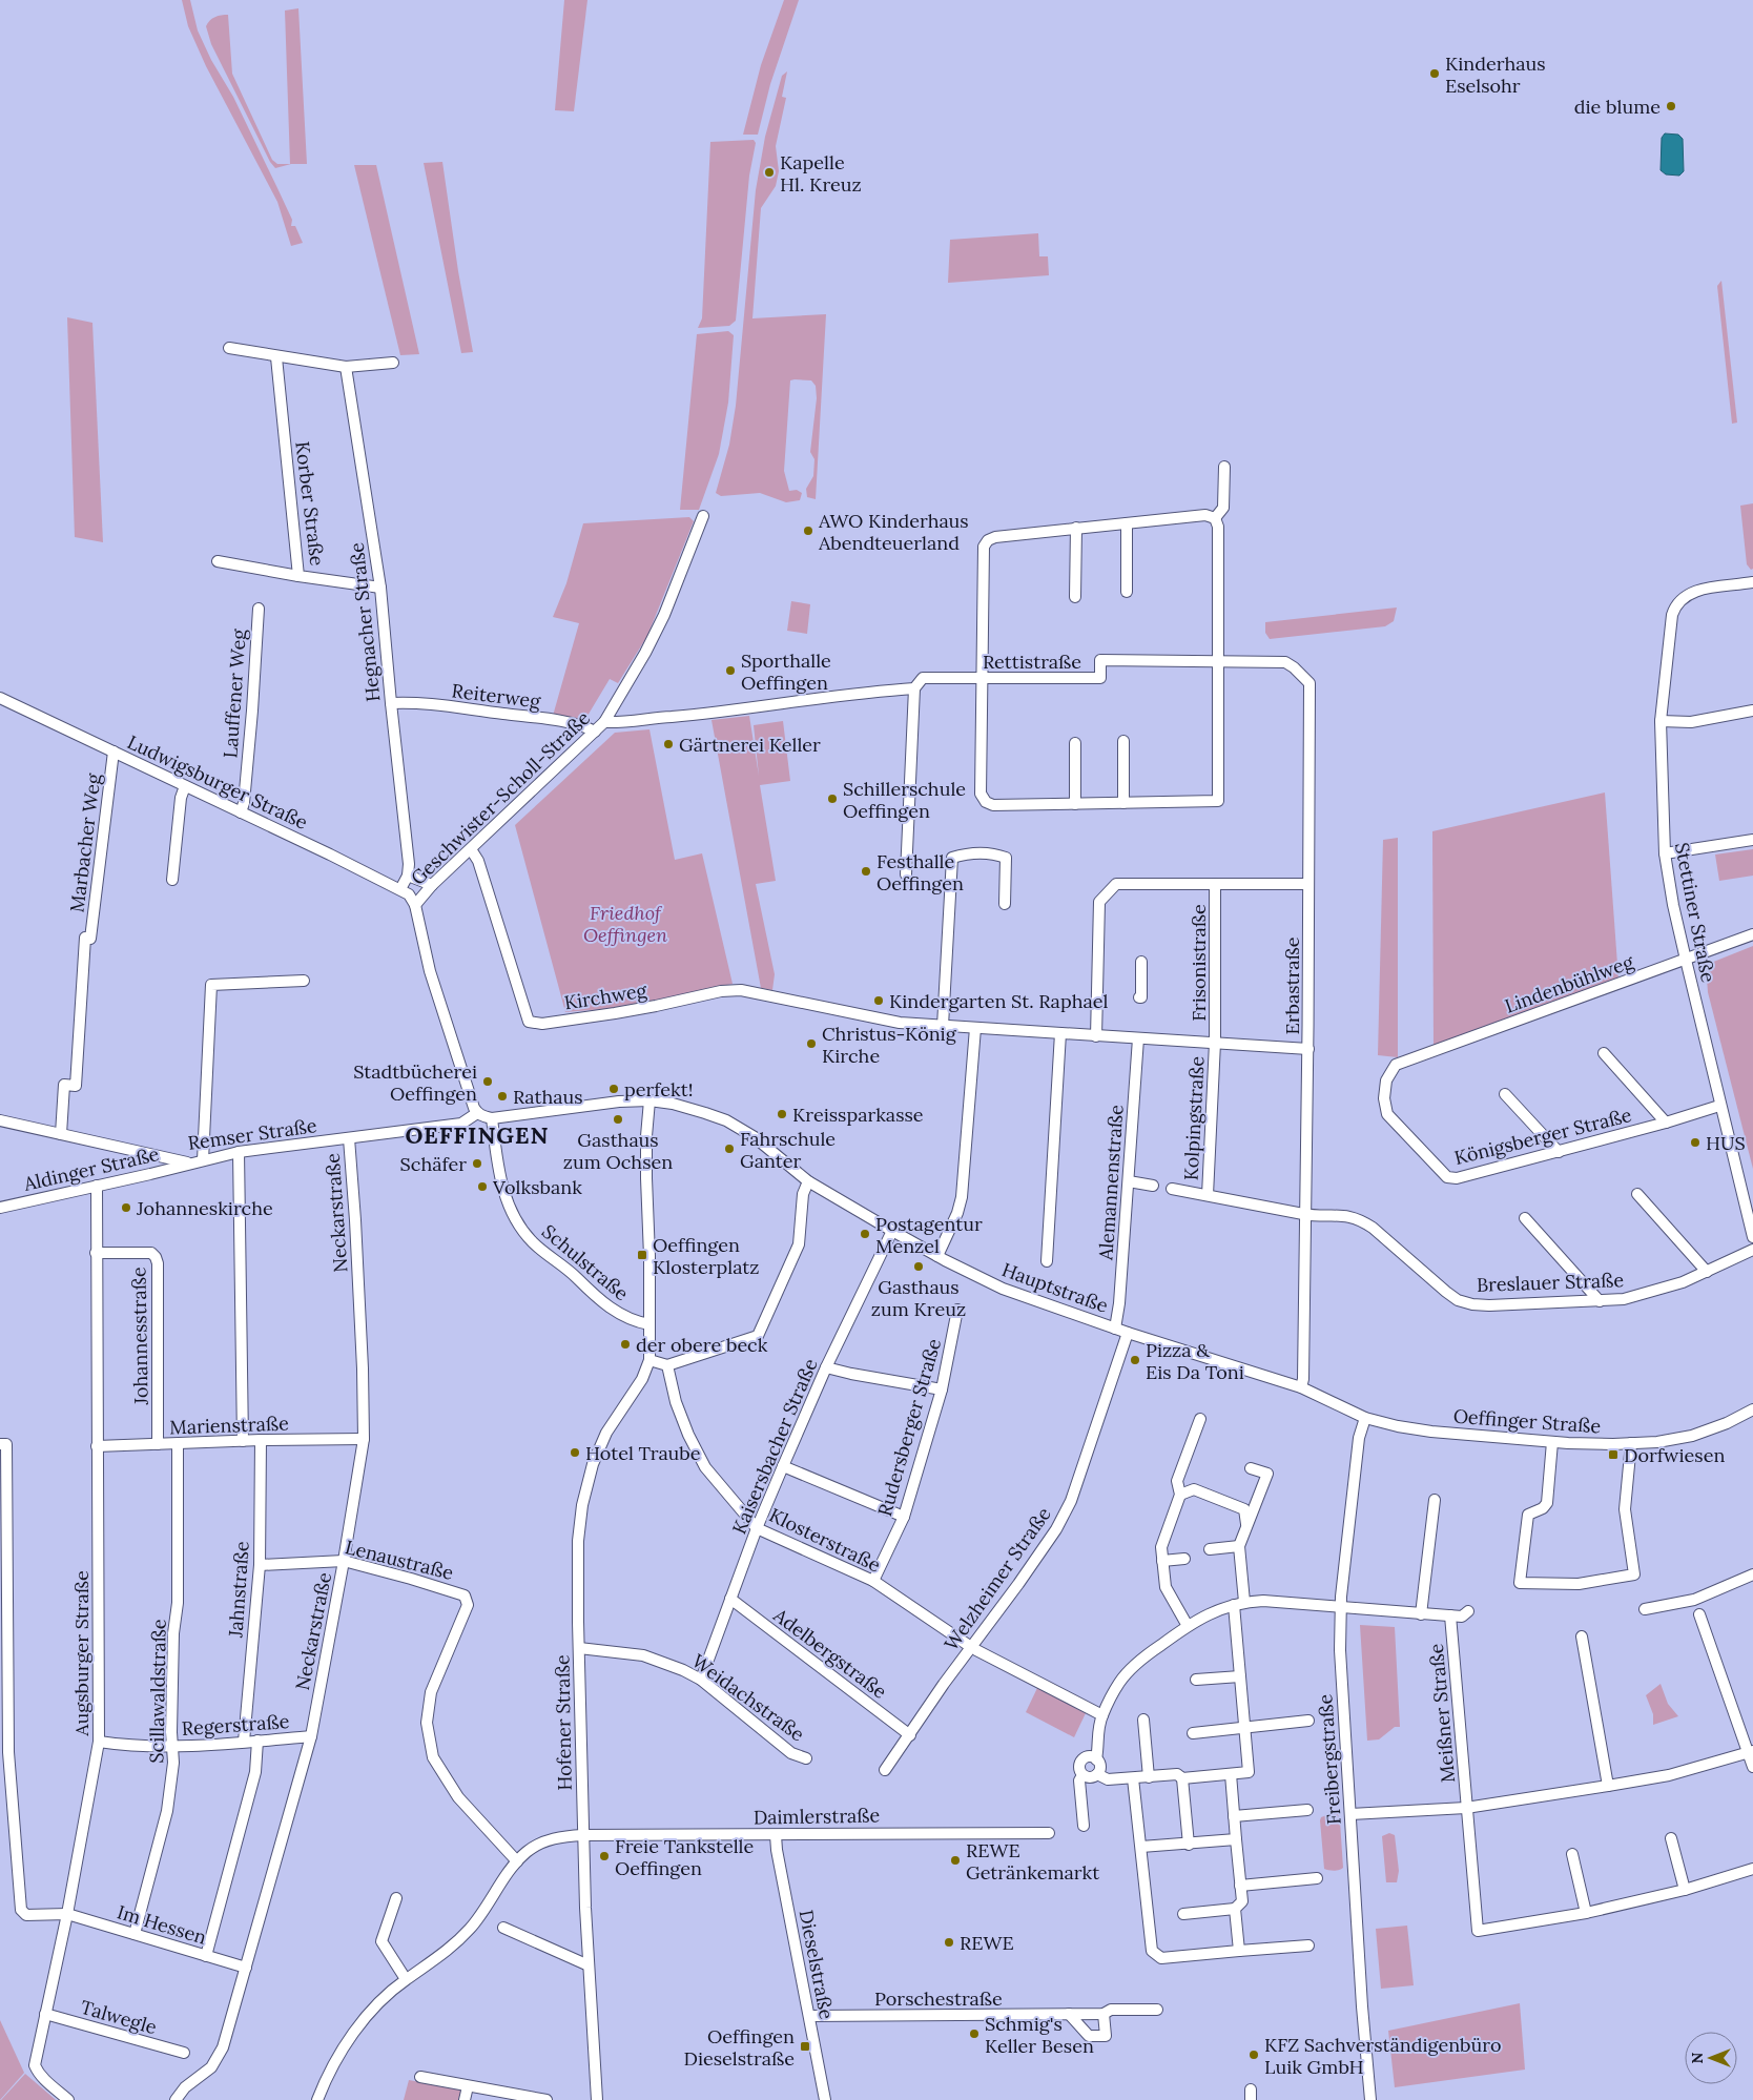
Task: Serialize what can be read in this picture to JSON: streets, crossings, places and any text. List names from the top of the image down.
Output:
{
  "streets": {
    "street": [
      "Korber Straße",
      "Hegnacher Straße",
      "Rettistraße",
      "Lauffener Weg",
      "Reiterweg",
      "Ludwigsburger Straße",
      "Geschwister-Scholl-Straße",
      "Marbacher Weg",
      "Stettiner Straße",
      "Frisonistraße",
      "Lindenbühlweg",
      "Erbastraße",
      "Kirchweg",
      "Kolpingstraße",
      "Remser Straße",
      "Königsberger Straße",
      "Aldinger Straße",
      "Alemannenstraße",
      "Neckarstraße",
      "Schulstraße",
      "Breslauer Straße",
      "Hauptstraße",
      "Johannesstraße",
      "Oeffinger Straße",
      "Marienstraße",
      "Rudersberger Straße",
      "Kaisersbacher Straße",
      "Klosterstraße",
      "Lenaustraße",
      "Welzheimer Straße",
      "Jahnstraße",
      "Augsburger Straße",
      "Adelbergstraße",
      "Scillawaldstraße",
      "Weidachstraße",
      "Meißner Straße",
      "Hofener Straße",
      "Regerstraße",
      "Freibergstraße",
      "Daimlerstraße",
      "Im Hessen",
      "Dieselstraße",
      "Porschestraße",
      "Talwegle"
    ]
  },
  "crossings": [
    ["Korber Straße", "Hegnacher Straße"],
    ["Hegnacher Straße", "Reiterweg"],
    ["Hegnacher Straße", "Ludwigsburger Straße"],
    ["Rettistraße", "Erbastraße"],
    ["Lauffener Weg", "Ludwigsburger Straße"],
    ["Reiterweg", "Geschwister-Scholl-Straße"],
    ["Ludwigsburger Straße", "Geschwister-Scholl-Straße"],
    ["Ludwigsburger Straße", "Marbacher Weg"],
    ["Geschwister-Scholl-Straße", "Kirchweg"],
    ["Marbacher Weg", "Remser Straße"],
    ["Stettiner Straße", "Lindenbühlweg"],
    ["Stettiner Straße", "Königsberger Straße"],
    ["Frisonistraße", "Erbastraße"],
    ["Frisonistraße", "Kirchweg"],
    ["Frisonistraße", "Kolpingstraße"],
    ["Lindenbühlweg", "Königsberger Straße"],
    ["Erbastraße", "Kirchweg"],
    ["Erbastraße", "Breslauer Straße"],
    ["Erbastraße", "Hauptstraße"],
    ["Erbastraße", "Oeffinger Straße"],
    ["Kirchweg", "Kolpingstraße"],
    ["Kirchweg", "Alemannenstraße"],
    ["Kolpingstraße", "Breslauer Straße"],
    ["Remser Straße", "Aldinger Straße"],
    ["Remser Straße", "Neckarstraße"],
    ["Aldinger Straße", "Augsburger Straße"],
    ["Alemannenstraße", "Hauptstraße"],
    ["Neckarstraße", "Marienstraße"],
    ["Neckarstraße", "Lenaustraße"],
    ["Neckarstraße", "Regerstraße"],
    ["Neckarstraße", "Im Hessen"],
    ["Schulstraße", "Hauptstraße"],
    ["Hauptstraße", "Oeffinger Straße"],
    ["Hauptstraße", "Kaisersbacher Straße"],
    ["Hauptstraße", "Welzheimer Straße"],
    ["Johannesstraße", "Marienstraße"],
    ["Johannesstraße", "Augsburger Straße"],
    ["Oeffinger Straße", "Freibergstraße"],
    ["Marienstraße", "Jahnstraße"],
    ["Marienstraße", "Augsburger Straße"],
    ["Marienstraße", "Scillawaldstraße"],
    ["Rudersberger Straße", "Klosterstraße"],
    ["Kaisersbacher Straße", "Klosterstraße"],
    ["Kaisersbacher Straße", "Adelbergstraße"],
    ["Kaisersbacher Straße", "Weidachstraße"],
    ["Klosterstraße", "Welzheimer Straße"],
    ["Lenaustraße", "Jahnstraße"],
    ["Lenaustraße", "Daimlerstraße"],
    ["Welzheimer Straße", "Adelbergstraße"],
    ["Jahnstraße", "Regerstraße"],
    ["Augsburger Straße", "Regerstraße"],
    ["Augsburger Straße", "Im Hessen"],
    ["Augsburger Straße", "Talwegle"],
    ["Scillawaldstraße", "Regerstraße"],
    ["Scillawaldstraße", "Im Hessen"],
    ["Weidachstraße", "Hofener Straße"],
    ["Meißner Straße", "Freibergstraße"],
    ["Hofener Straße", "Daimlerstraße"],
    ["Daimlerstraße", "Dieselstraße"],
    ["Dieselstraße", "Porschestraße"]
  ],
  "districts": ["OEFFINGEN"],
  "parks": ["Friedhof Oeffingen"],
  "places": {
    "other": [
      "Kinderhaus Eselsohr",
      "die blume",
      "Kapelle Hl. Kreuz",
      "AWO Kinderhaus Abendteuerland",
      "Sporthalle Oeffingen",
      "Gärtnerei Keller",
      "Schillerschule Oeffingen",
      "Festhalle Oeffingen",
      "Kindergarten St. Raphael",
      "Christus-König Kirche",
      "Stadtbücherei Oeffingen",
      "perfekt!",
      "Rathaus",
      "Kreissparkasse",
      "Gasthaus zum Ochsen",
      "HUS",
      "Fahrschule Ganter",
      "Schäfer",
      "Volksbank",
      "Johanneskirche",
      "Postagentur Menzel",
      "Gasthaus zum Kreuz",
      "der obere beck",
      "Pizza & Eis Da Toni",
      "Hotel Traube",
      "Freie Tankstelle Oeffingen",
      "REWE Getränkemarkt",
      "REWE",
      "Schmig's Keller Besen",
      "KFZ Sachverständigenbüro Luik GmbH"
    ],
    "transit": ["Oeffingen Klosterplatz", "Dorfwiesen", "Oeffingen Dieselstraße"]
  },
  "north": "left"
}
